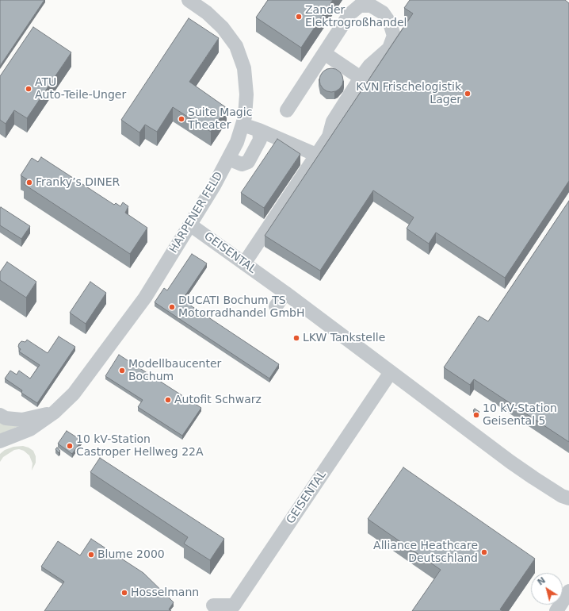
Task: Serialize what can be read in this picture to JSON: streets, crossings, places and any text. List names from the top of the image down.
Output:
{
  "streets": {
    "street": ["HARPENER FELD", "GEISENTAL"]
  },
  "crossings": [
    ["HARPENER FELD", "GEISENTAL"]
  ],
  "places": [
    "Zander Elektrogroßhandel",
    "ATU Auto-Teile-Unger",
    "KVN Frischelogistik Lager",
    "Suite Magic Theater",
    "Franky’s DINER",
    "DUCATI Bochum TS Motorradhandel GmbH",
    "LKW Tankstelle",
    "Modellbaucenter Bochum",
    "Autofit Schwarz",
    "10 kV-Station Geisental 5",
    "10 kV-Station Castroper Hellweg 22A",
    "Alliance Heathcare Deutschland",
    "Blume 2000",
    "Hosselmann"
  ],
  "north": "top left"
}
